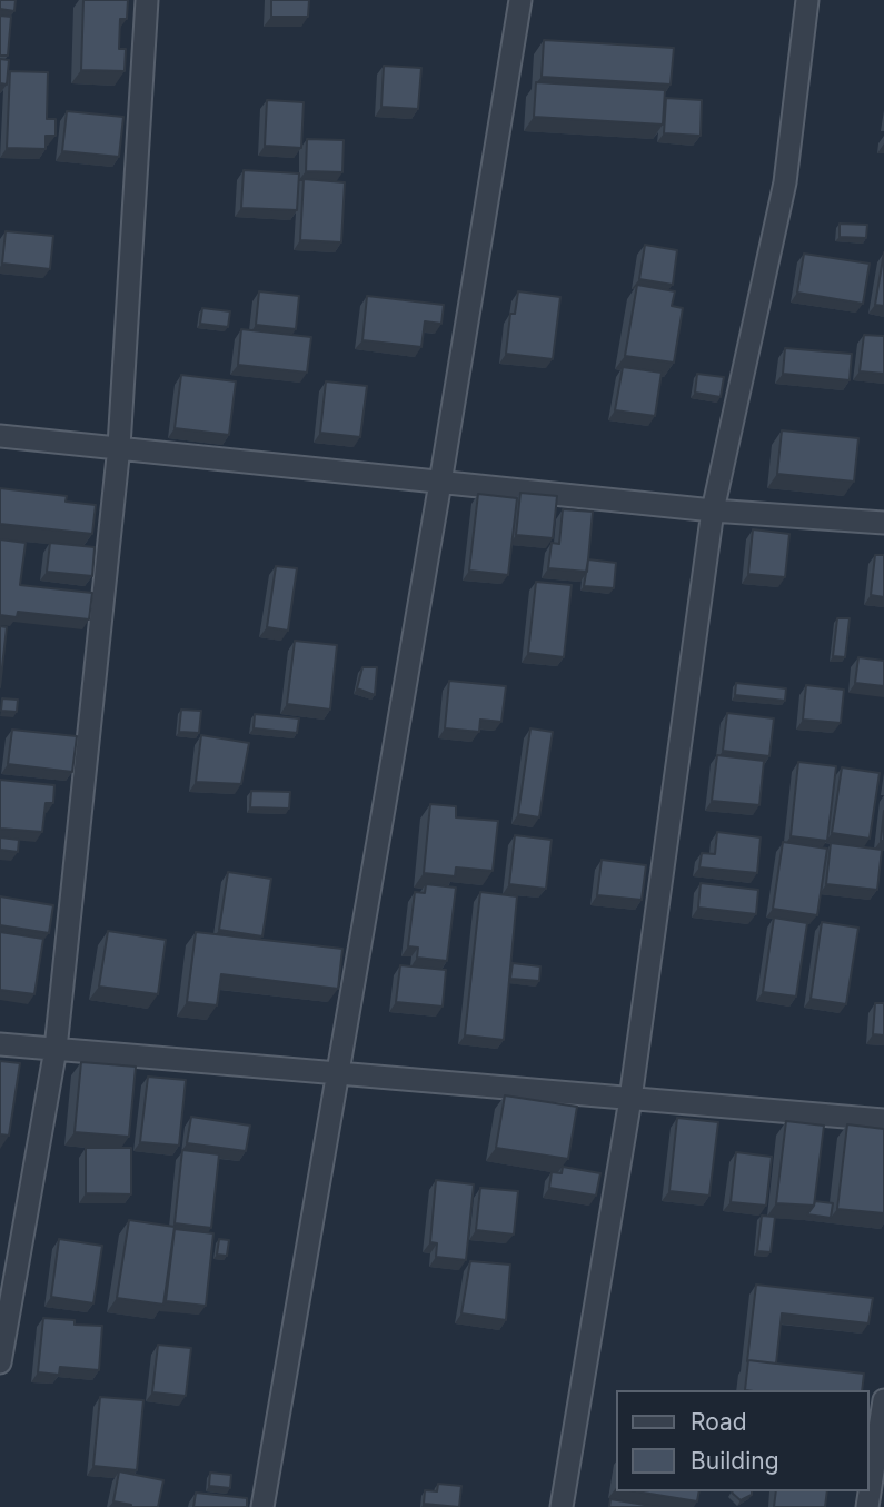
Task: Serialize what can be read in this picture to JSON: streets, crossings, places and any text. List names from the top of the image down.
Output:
{
  "legend": ["Road", "Building"]
}
